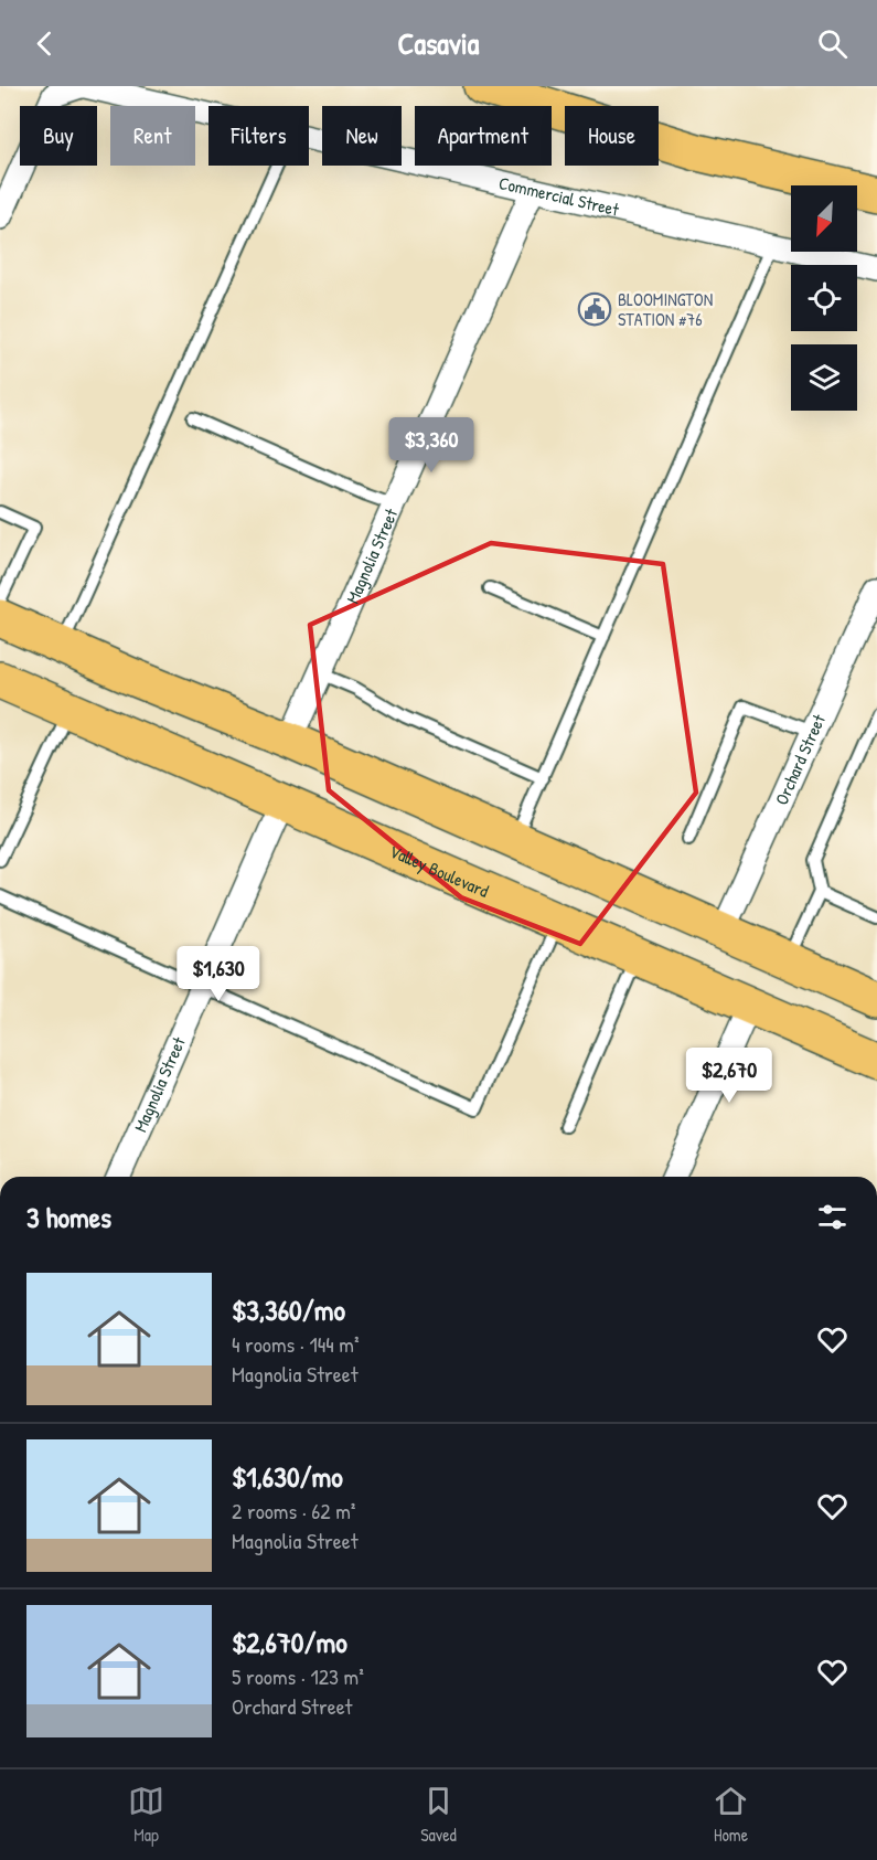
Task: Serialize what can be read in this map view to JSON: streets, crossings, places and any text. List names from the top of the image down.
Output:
{
  "streets": {
    "main road": ["Valley Boulevard"],
    "street": ["Commercial Street", "Magnolia Street", "Orchard Street"]
  },
  "crossings": [
    ["Commercial Street", "Magnolia Street"],
    ["Magnolia Street", "Valley Boulevard"]
  ],
  "places": {
    "public building": ["BLOOMINGTON STATION #76"]
  },
  "north": "bottom left",
  "page": {
    "header": "Casavia",
    "chip": [
      "Buy",
      "Rent",
      "Filters",
      "New",
      "Apartment",
      "House"
    ],
    "price": ["$3,360", "$1,630", "$2,670"],
    "heading": "3 homes",
    "list": [
      {
        "name": "$3,360/mo",
        "note": "4 rooms · 144 m² · Magnolia Street"
      },
      {
        "name": "$1,630/mo",
        "note": "2 rooms · 62 m² · Magnolia Street"
      },
      {
        "name": "$2,670/mo",
        "note": "5 rooms · 123 m² · Orchard Street"
      }
    ],
    "tabs": ["Map", "Saved", "Home"]
  }
}
